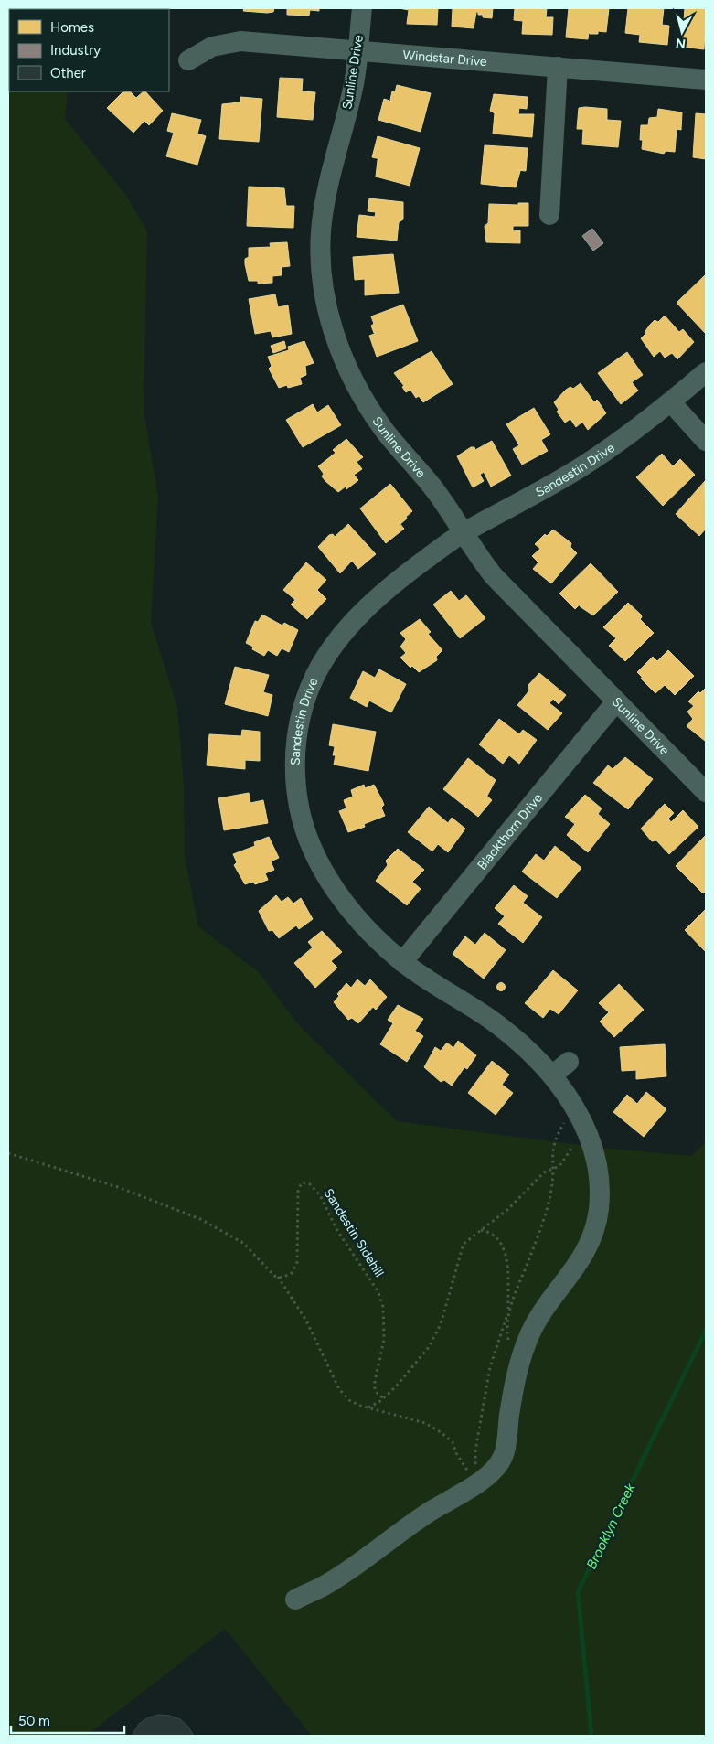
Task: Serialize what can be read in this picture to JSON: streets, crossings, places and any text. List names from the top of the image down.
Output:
{
  "streets": {
    "street": [
      "Windstar Drive",
      "Sunline Drive",
      "Sandestin Drive",
      "Blackthorn Drive"
    ],
    "path": ["Sandestin Sidehill"]
  },
  "crossings": [
    ["Windstar Drive", "Sunline Drive"],
    ["Sunline Drive", "Sandestin Drive"],
    ["Sunline Drive", "Blackthorn Drive"],
    ["Sandestin Drive", "Blackthorn Drive"]
  ],
  "water": ["Brooklyn Creek"],
  "legend": ["Homes", "Industry", "Other"],
  "scale_bar": "50 m",
  "north": "bottom"
}
